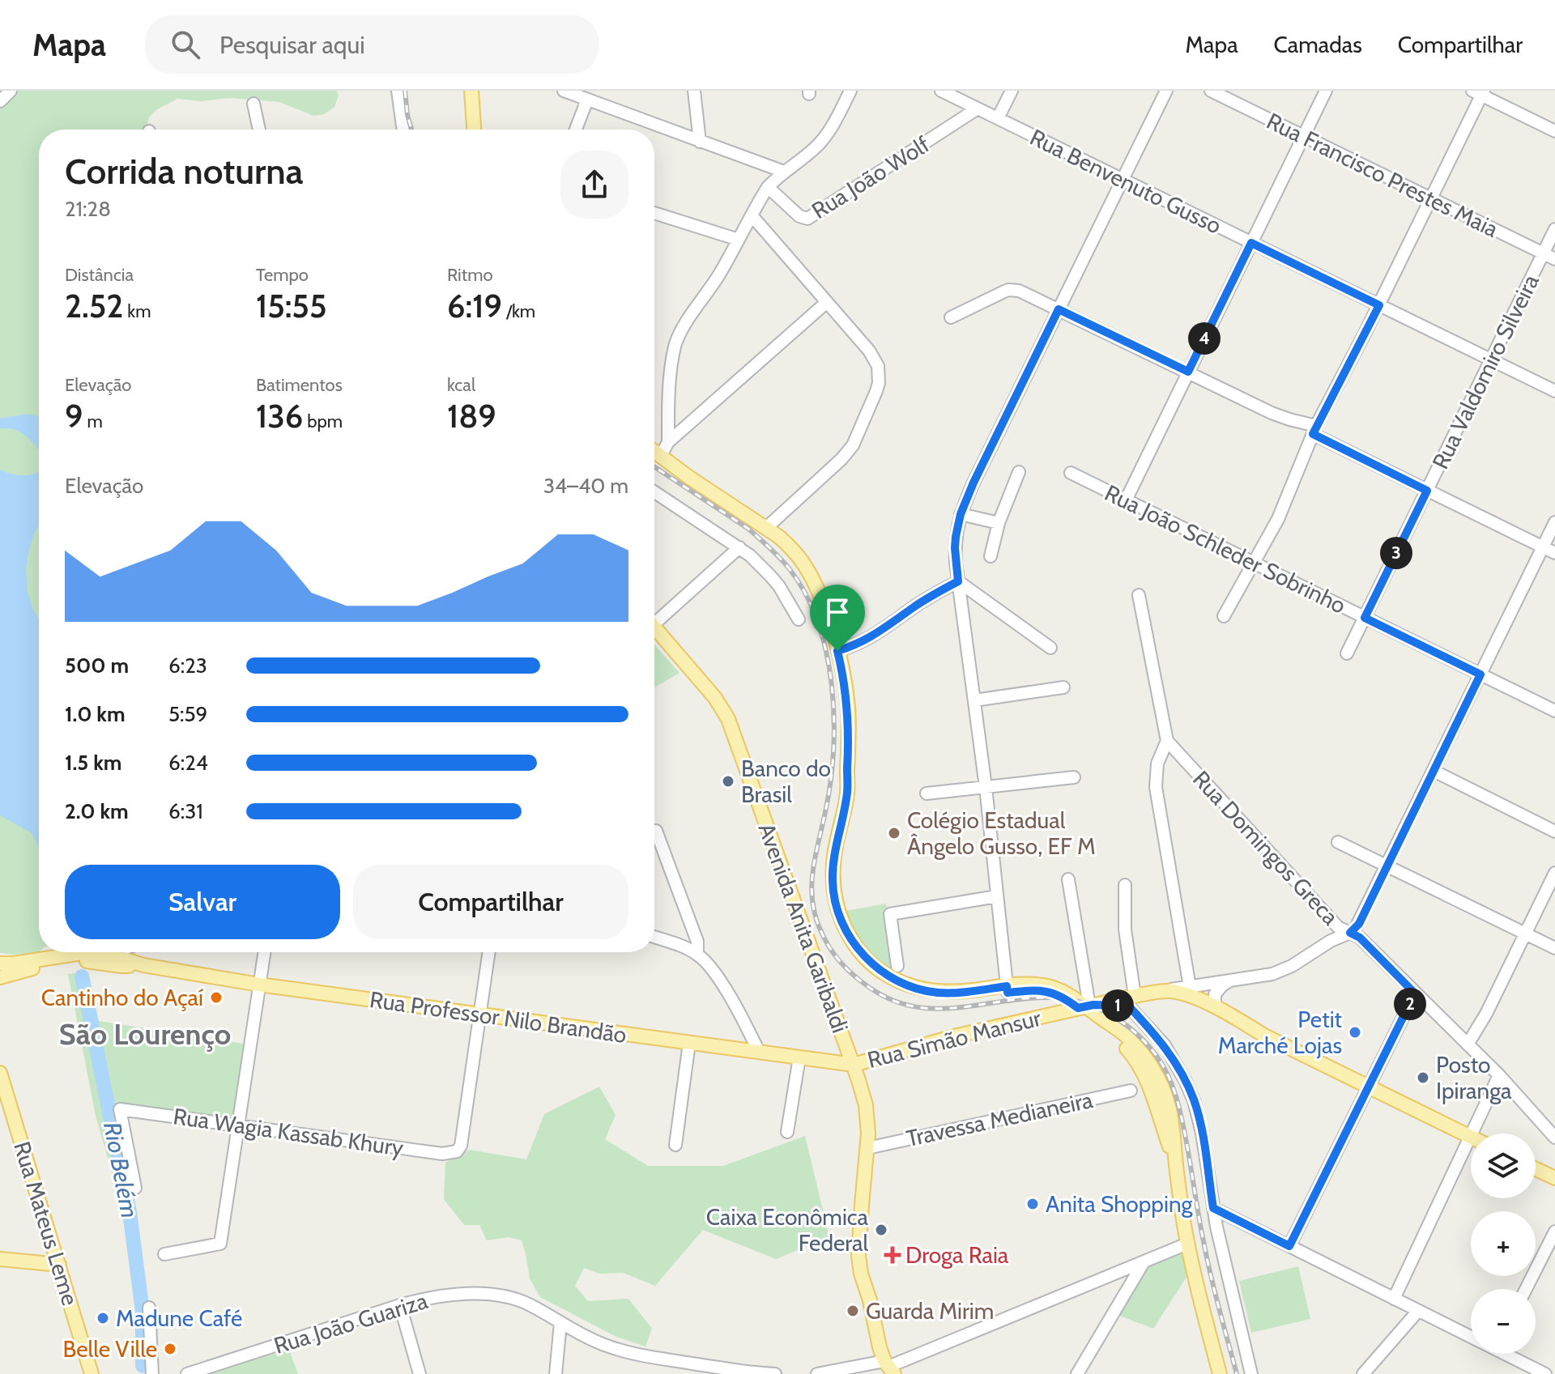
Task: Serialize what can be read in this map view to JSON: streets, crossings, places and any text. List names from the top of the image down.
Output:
{
  "streets": {
    "main road": [
      "Avenida Anita Garibaldi",
      "Rua Professor Nilo Brandão",
      "Rua Simão Mansur",
      "Rua Mateus Leme"
    ],
    "street": [
      "Rua Francisco Prestes Maia",
      "Rua João Wolf",
      "Rua Benvenuto Gusso",
      "Rua Valdomiro Silveira",
      "Rua João Schleder Sobrinho",
      "Rua Domingos Greca",
      "Travessa Medianeira",
      "Rua Wagia Kassab Khury",
      "Rua João Guariza"
    ]
  },
  "crossings": [
    ["Rua Francisco Prestes Maia", "Rua Valdomiro Silveira"],
    ["Rua João Wolf", "Rua Benvenuto Gusso"],
    ["Rua Benvenuto Gusso", "Rua Valdomiro Silveira"],
    ["Rua Valdomiro Silveira", "Rua João Schleder Sobrinho"],
    ["Rua Domingos Greca", "Rua Simão Mansur"],
    ["Avenida Anita Garibaldi", "Rua Professor Nilo Brandão"],
    ["Avenida Anita Garibaldi", "Rua Simão Mansur"],
    ["Avenida Anita Garibaldi", "Travessa Medianeira"],
    ["Rua Professor Nilo Brandão", "Rua Simão Mansur"],
    ["Rua Professor Nilo Brandão", "Rua Wagia Kassab Khury"]
  ],
  "districts": ["São Lourenço"],
  "water": ["Rio Belém"],
  "places": {
    "other": [
      "Banco do Brasil",
      "Colégio Estadual Ângelo Gusso, EF M",
      "Cantinho do Açaí",
      "Petit Marché Lojas",
      "Posto Ipiranga",
      "Anita Shopping",
      "Caixa Econômica Federal",
      "Guarda Mirim",
      "Madune Café",
      "Belle Ville"
    ],
    "health": ["Droga Raia"]
  },
  "page": {
    "header": "Mapa",
    "search": "Pesquisar aqui",
    "nav": ["Mapa", "Camadas", "Compartilhar"],
    "heading": ["Corrida noturna", "21:28"],
    "stats": [
      ["Distância", "2.52 km"],
      ["Tempo", "15:55"],
      ["Ritmo", "6:19 /km"],
      ["Elevação", "9 m"],
      ["Batimentos", "136 bpm"],
      ["kcal", "189"]
    ],
    "pins": [
      "4",
      "3",
      "2",
      "1"
    ],
    "chart": ["Elevação", "34–40 m"],
    "list": [
      {
        "name": "500 m",
        "note": "6:23"
      },
      {
        "name": "1.0 km",
        "note": "5:59"
      },
      {
        "name": "1.5 km",
        "note": "6:24"
      },
      {
        "name": "2.0 km",
        "note": "6:31"
      }
    ],
    "buttons": ["Salvar", "Compartilhar"],
    "map_buttons": ["+", "−"]
  }
}
